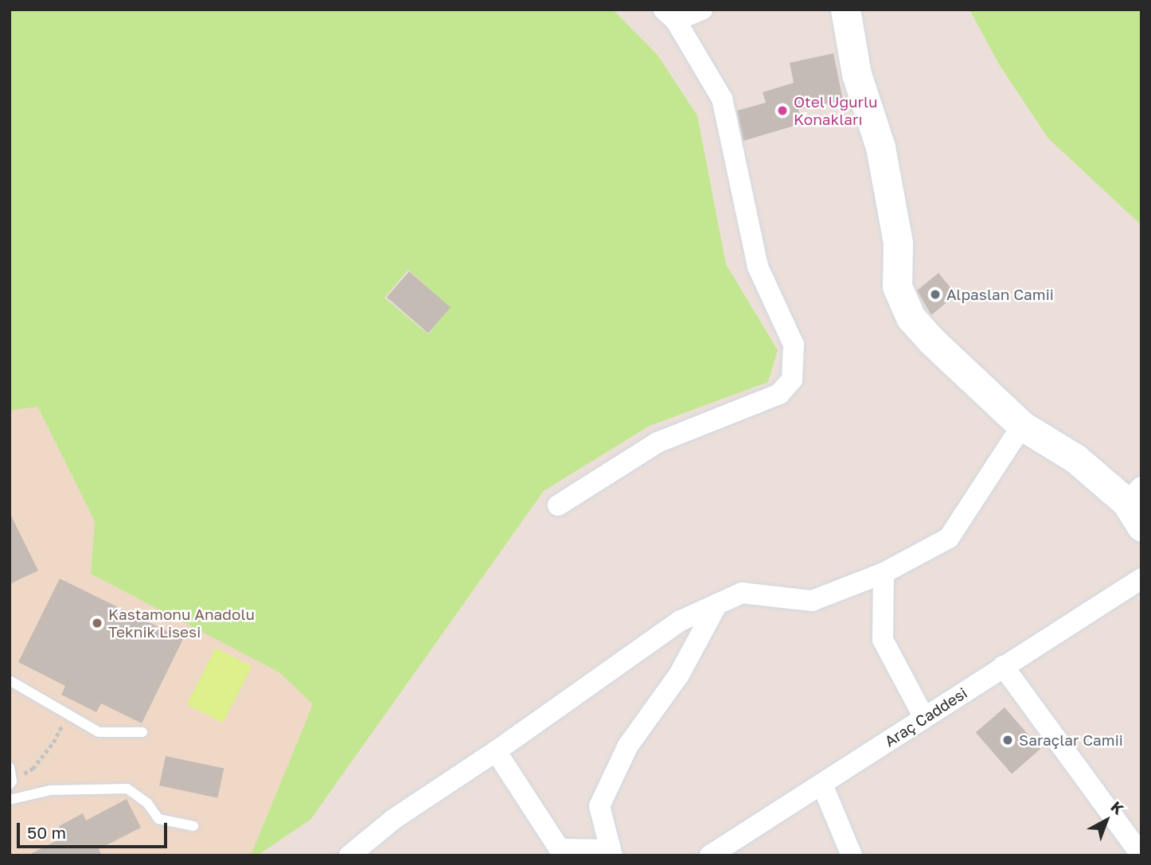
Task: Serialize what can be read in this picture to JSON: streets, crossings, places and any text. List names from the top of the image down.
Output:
{
  "streets": {
    "street": ["Araç Caddesi"]
  },
  "places": [
    "Otel Uğurlu Konakları",
    "Alpaslan Camii",
    "Kastamonu Anadolu Teknik Lisesi",
    "Saraçlar Camii"
  ],
  "scale_bar": "50 m",
  "north": "top right"
}
